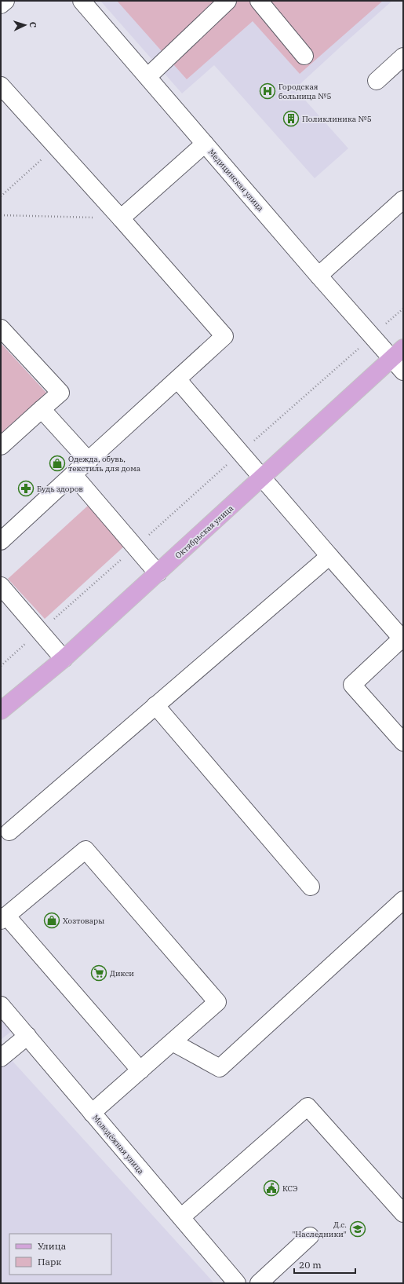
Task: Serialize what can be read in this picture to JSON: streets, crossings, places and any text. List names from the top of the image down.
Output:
{
  "streets": {
    "main road": ["Октябрьская улица"],
    "street": ["Медицинская улица", "Молодёжная улица"]
  },
  "crossings": [
    ["Медицинская улица", "Октябрьская улица"]
  ],
  "places": {
    "hospital": ["Городская больница №5"],
    "building": ["Поликлиника №5"],
    "shop": ["Одежда, обувь, текстиль для дома", "Хозтовары"],
    "pharmacy": ["Будь здоров"],
    "supermarket": ["Дикси"],
    "public building": ["КСЭ"],
    "school or university": ["Д.с. \"Наследники\""]
  },
  "legend": ["Улица", "Парк"],
  "scale_bar": "20 m",
  "north": "right"
}
